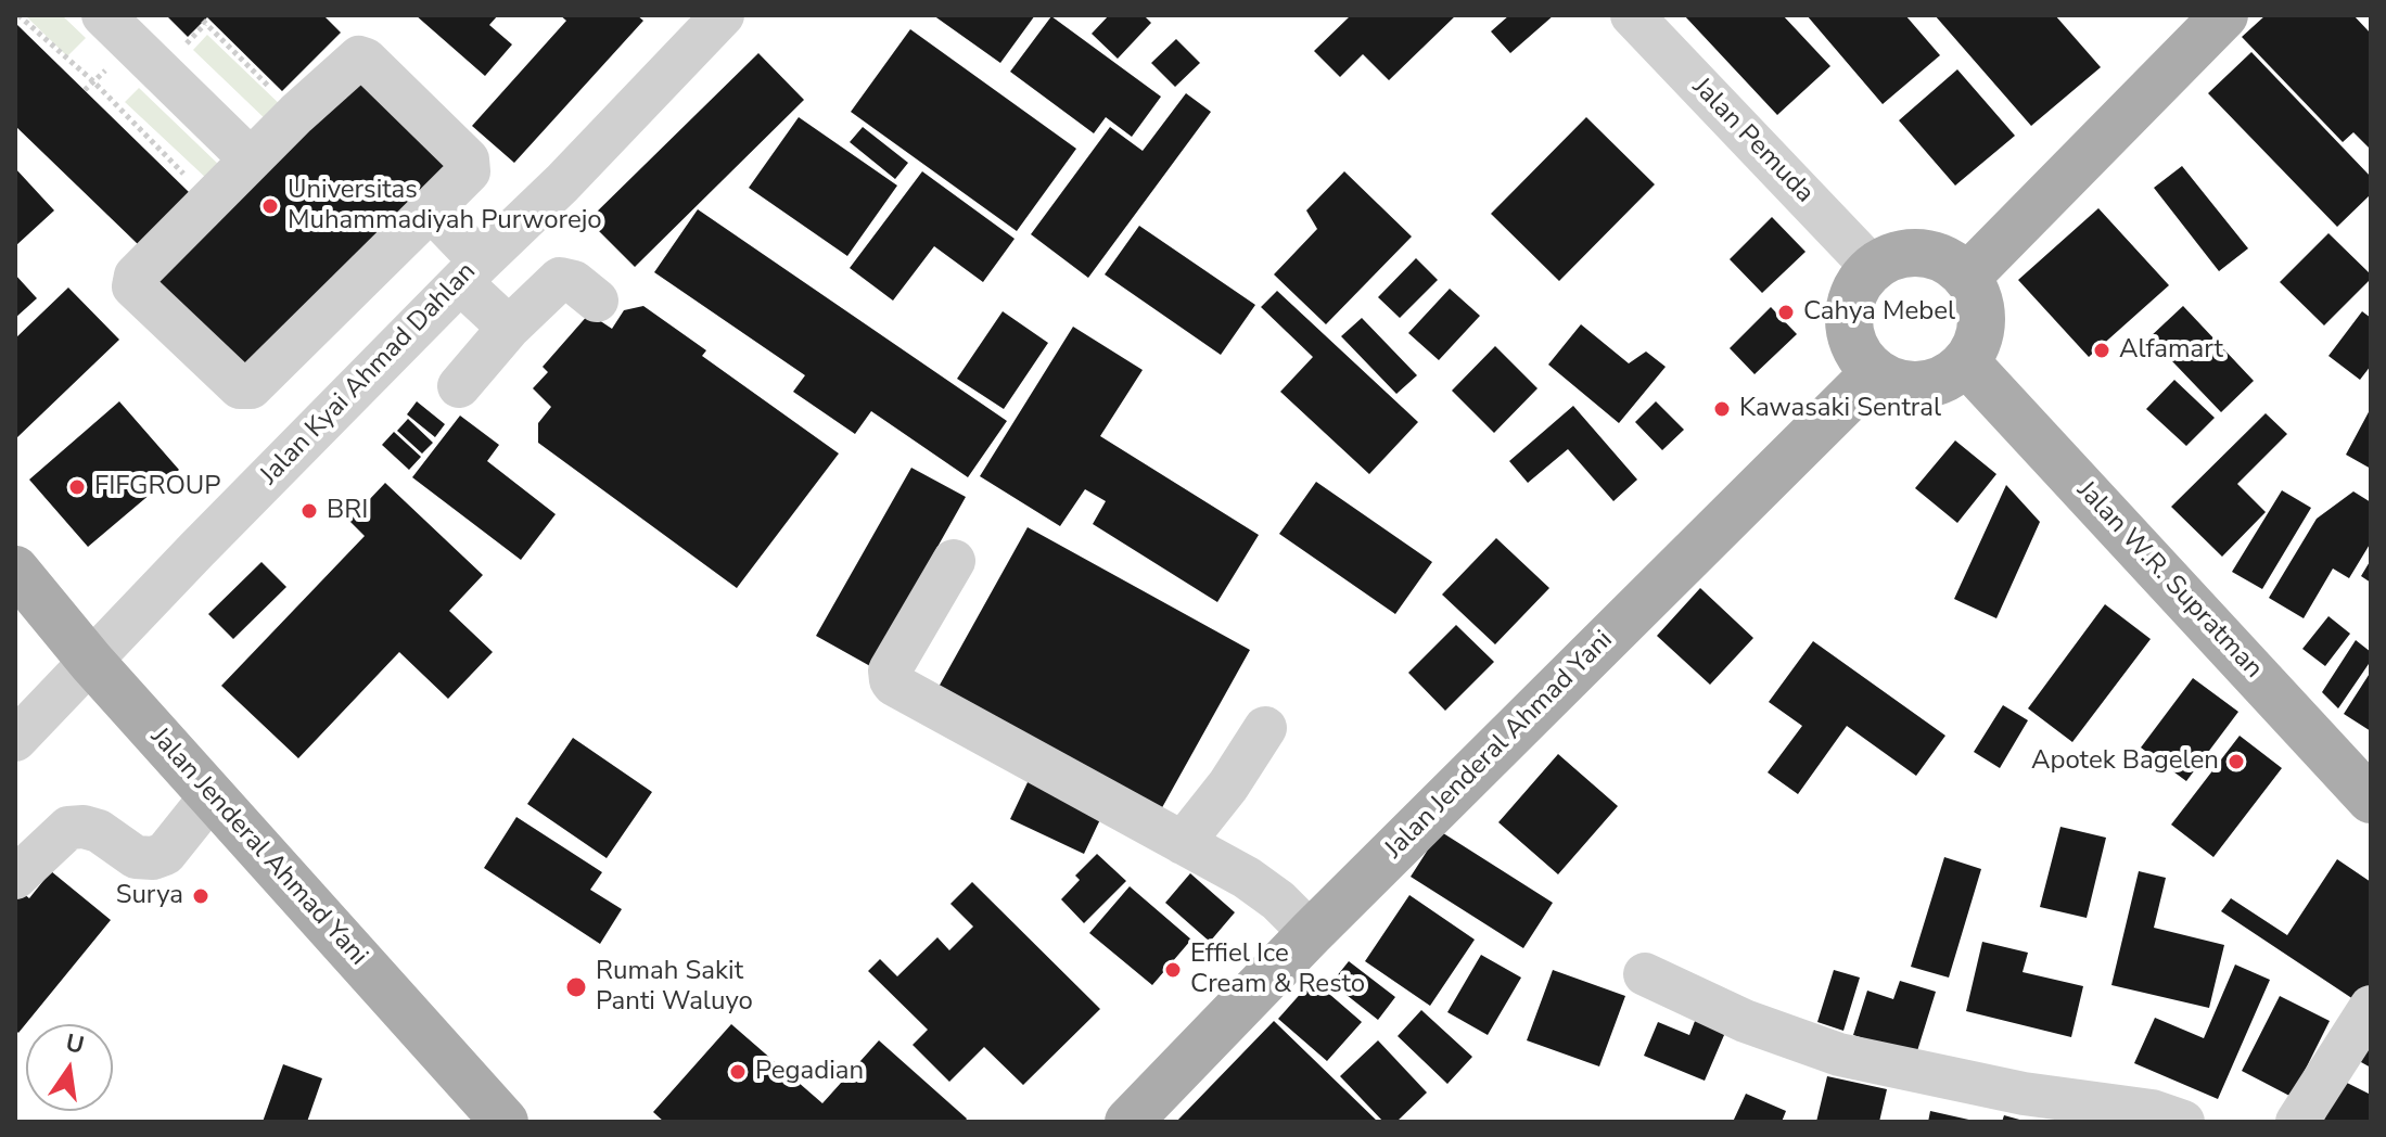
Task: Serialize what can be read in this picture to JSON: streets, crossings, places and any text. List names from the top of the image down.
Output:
{
  "streets": {
    "main road": ["Jalan W.R. Supratman", "Jalan Jenderal Ahmad Yani"],
    "street": ["Jalan Pemuda", "Jalan Kyai Ahmad Dahlan"]
  },
  "crossings": [
    ["Jalan Pemuda", "Jalan W.R. Supratman"],
    ["Jalan Pemuda", "Jalan Jenderal Ahmad Yani"],
    ["Jalan Kyai Ahmad Dahlan", "Jalan Jenderal Ahmad Yani"],
    ["Jalan W.R. Supratman", "Jalan Jenderal Ahmad Yani"]
  ],
  "places": [
    "Universitas Muhammadiyah Purworejo",
    "Cahya Mebel",
    "Alfamart",
    "Kawasaki Sentral",
    "FIFGROUP",
    "BRI",
    "Apotek Bagelen",
    "Surya",
    "Effiel Ice Cream & Resto",
    "Rumah Sakit Panti Waluyo",
    "Pegadian"
  ],
  "north": "top"
}
